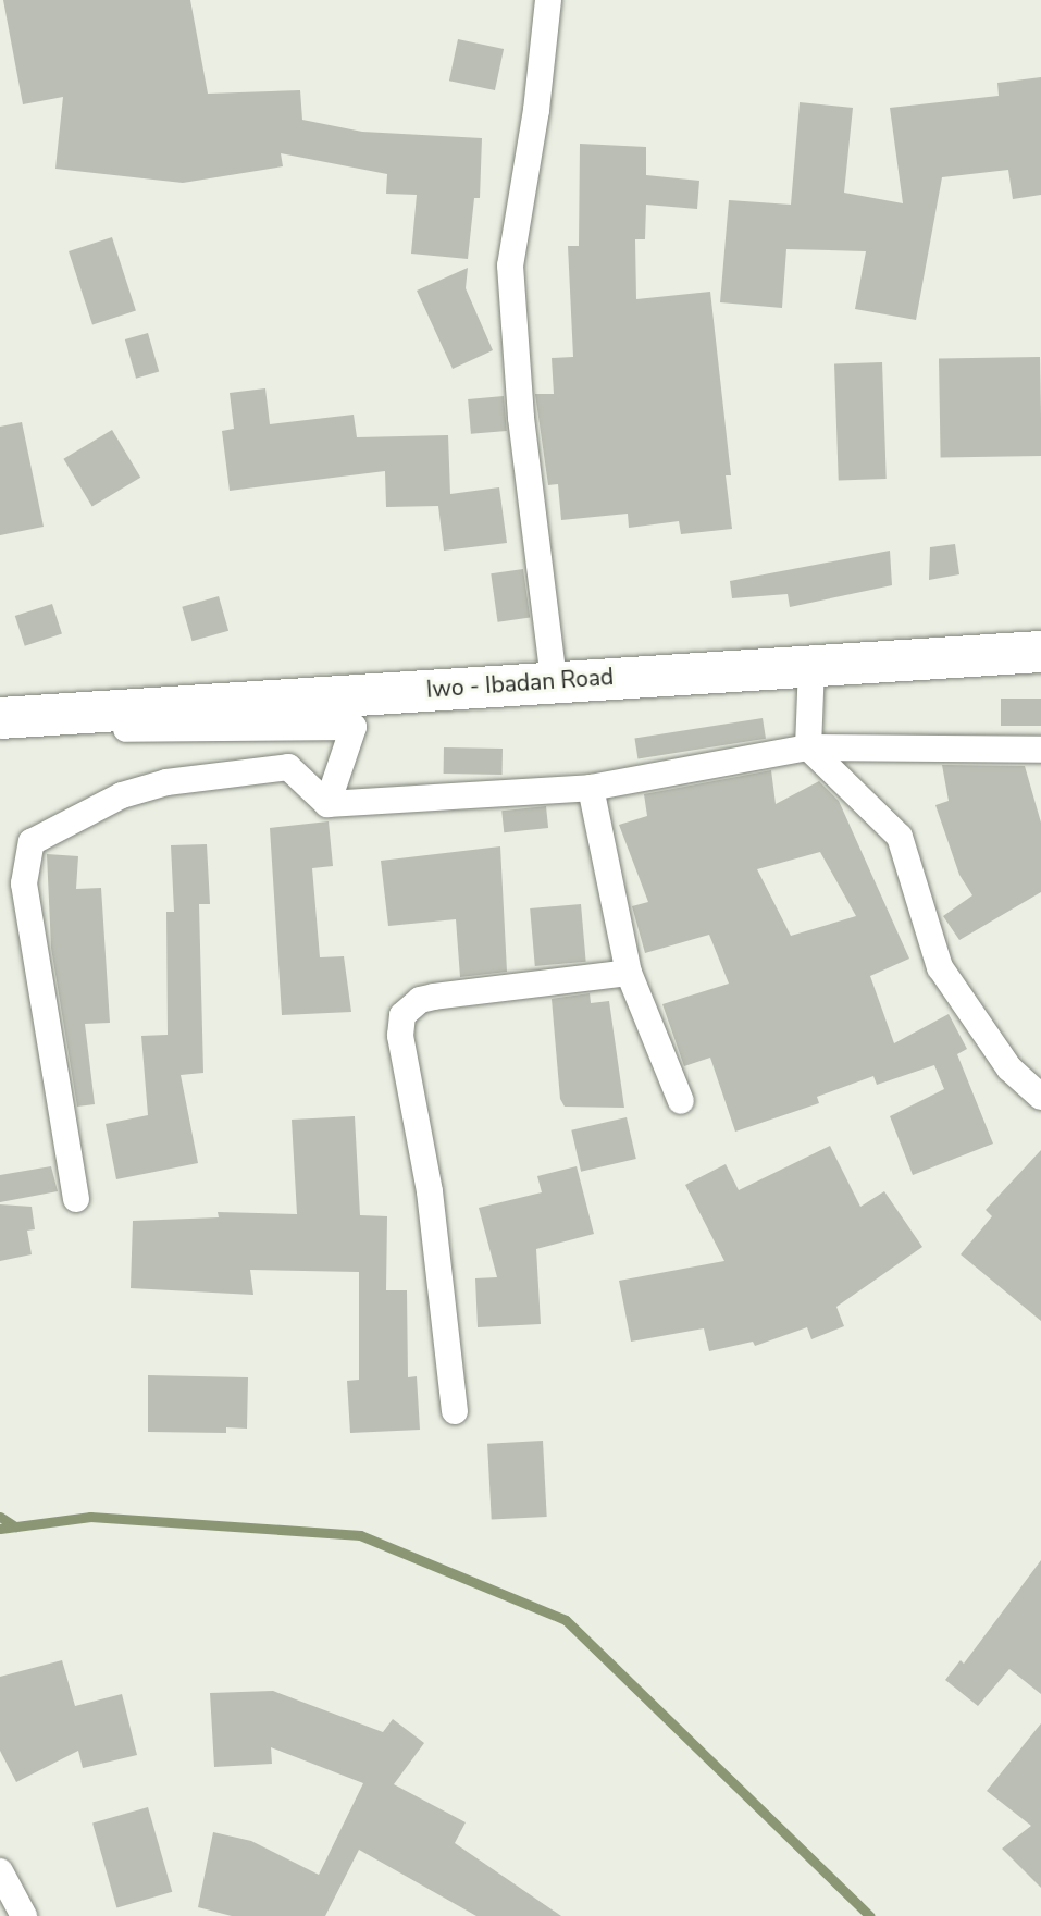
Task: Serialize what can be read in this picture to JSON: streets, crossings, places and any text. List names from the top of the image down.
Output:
{
  "streets": {
    "main road": ["Iwo - Ibadan Road"]
  }
}
